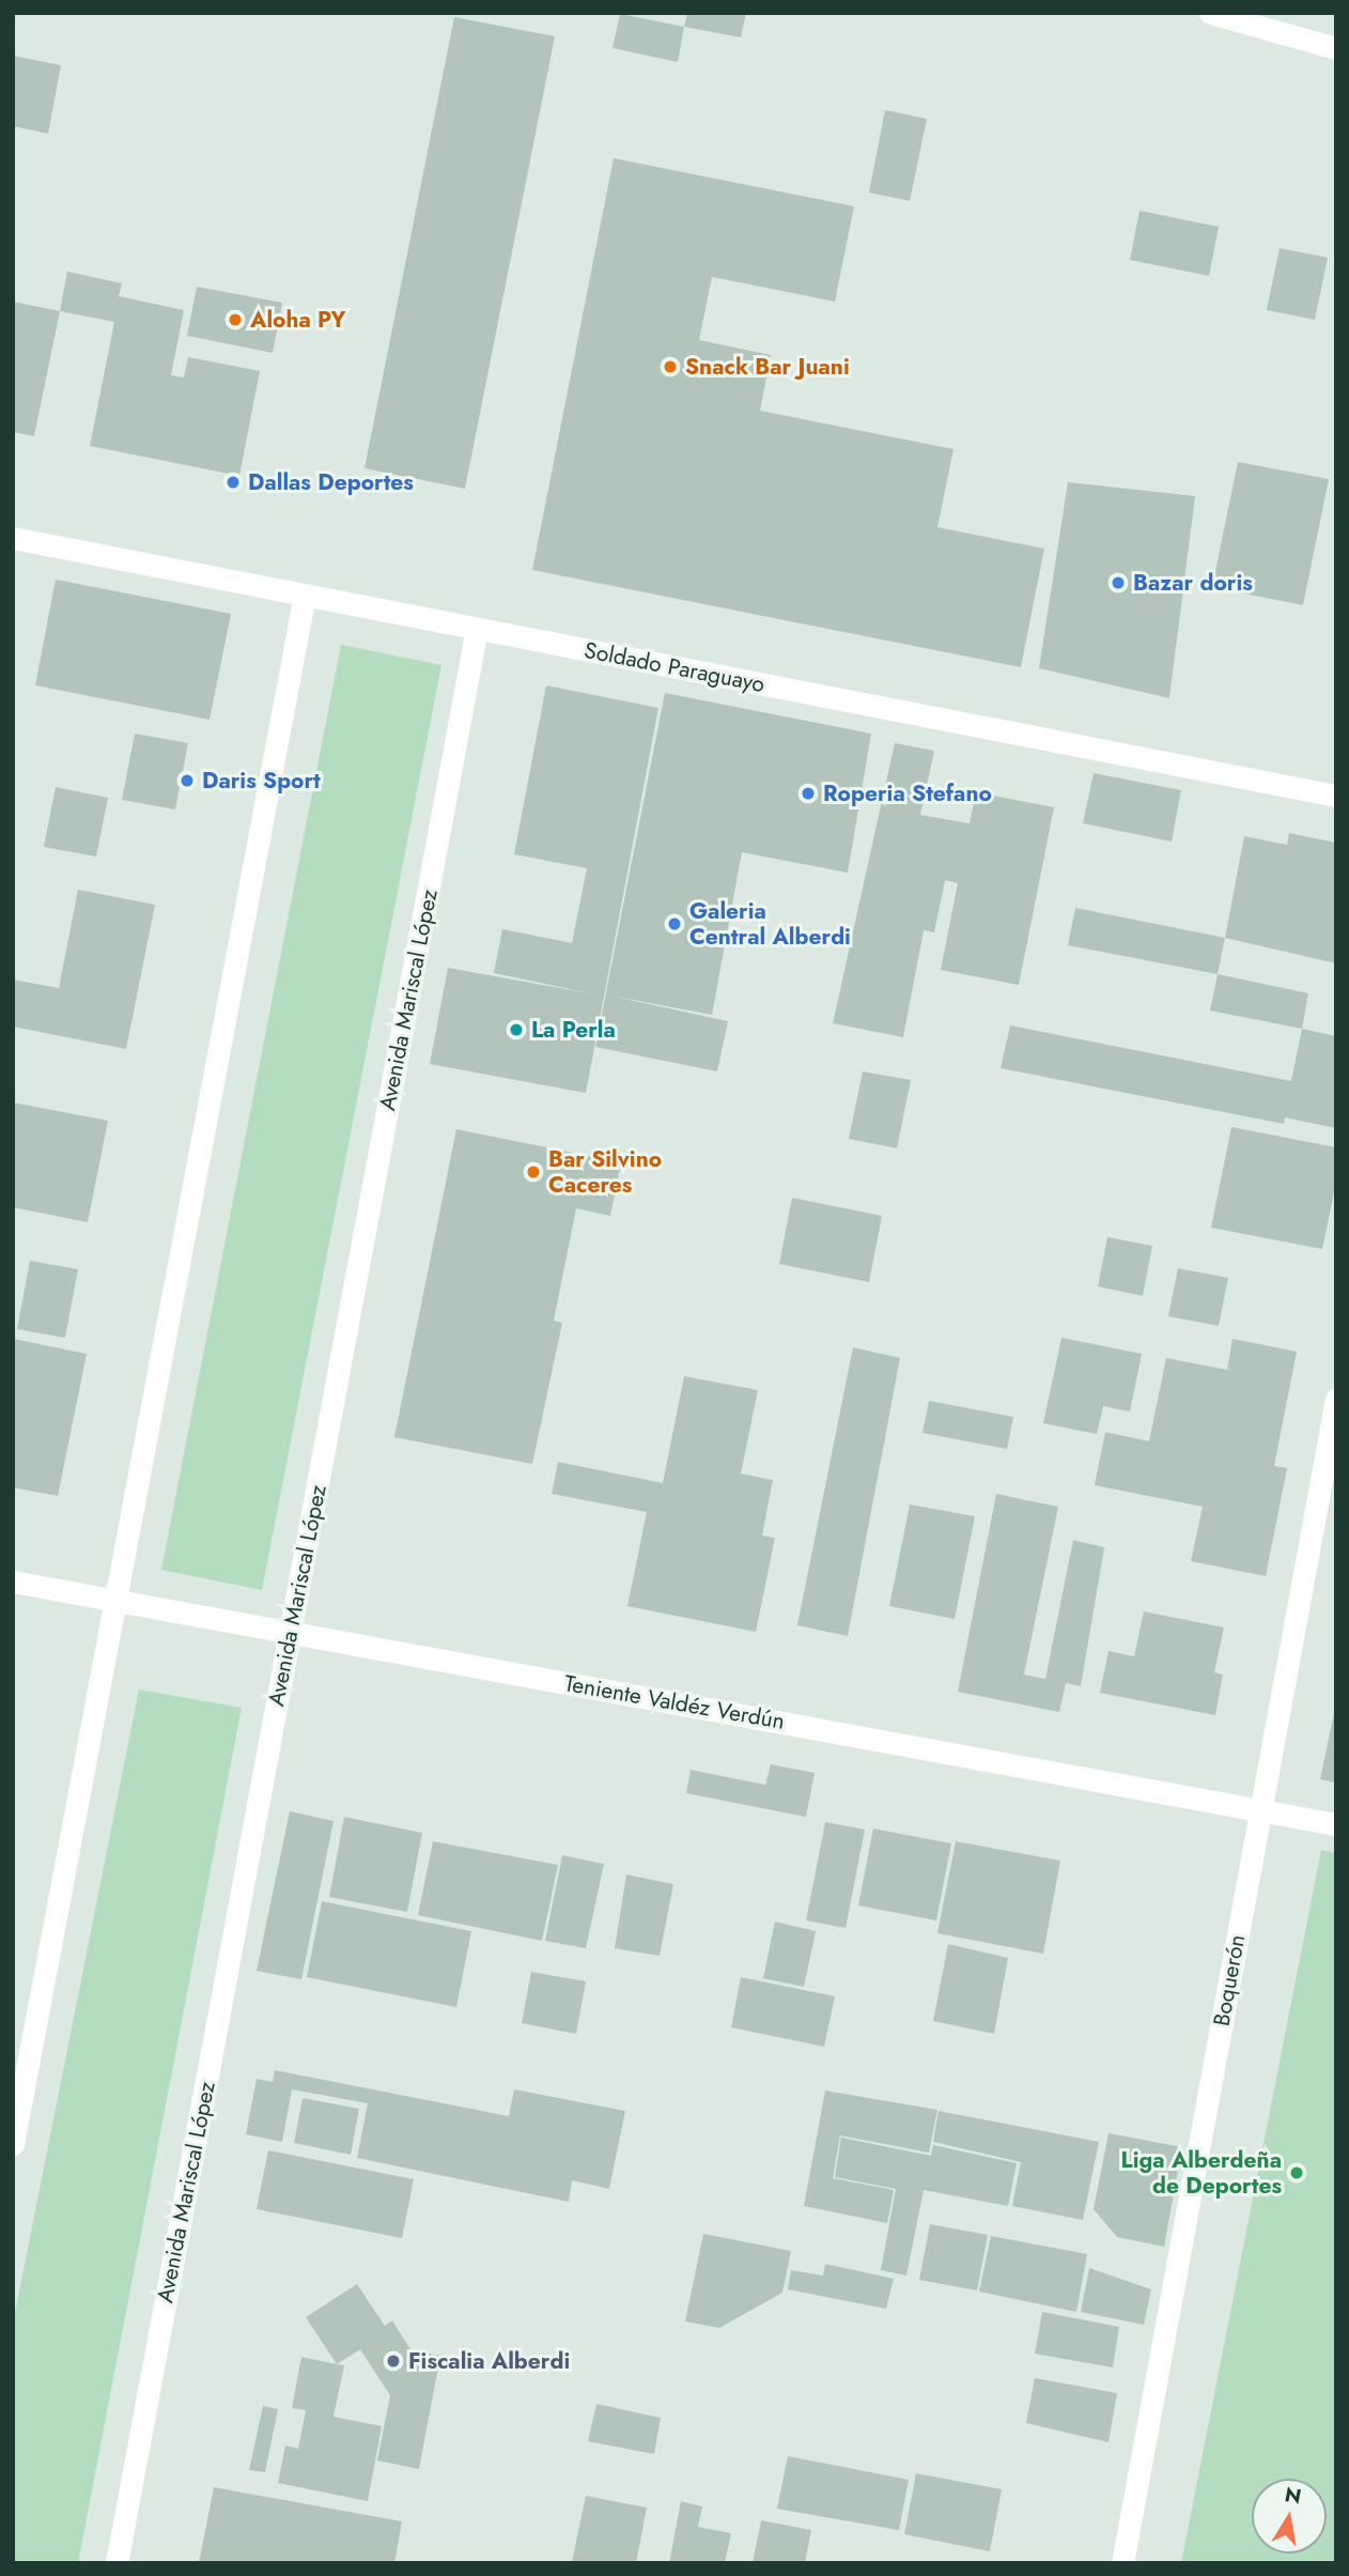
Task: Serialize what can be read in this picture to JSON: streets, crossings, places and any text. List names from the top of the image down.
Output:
{
  "streets": {
    "street": [
      "Soldado Paraguayo",
      "Avenida Mariscal López",
      "Teniente Valdéz Verdún",
      "Boquerón"
    ]
  },
  "crossings": [
    ["Soldado Paraguayo", "Avenida Mariscal López"],
    ["Avenida Mariscal López", "Teniente Valdéz Verdún"],
    ["Teniente Valdéz Verdún", "Boquerón"]
  ],
  "places": [
    "Aloha PY",
    "Snack Bar Juani",
    "Dallas Deportes",
    "Bazar doris",
    "Daris Sport",
    "Roperia Stefano",
    "Galeria Central Alberdi",
    "La Perla",
    "Bar Silvino Caceres",
    "Liga Alberdeña de Deportes",
    "Fiscalia Alberdi"
  ],
  "north": "top"
}
